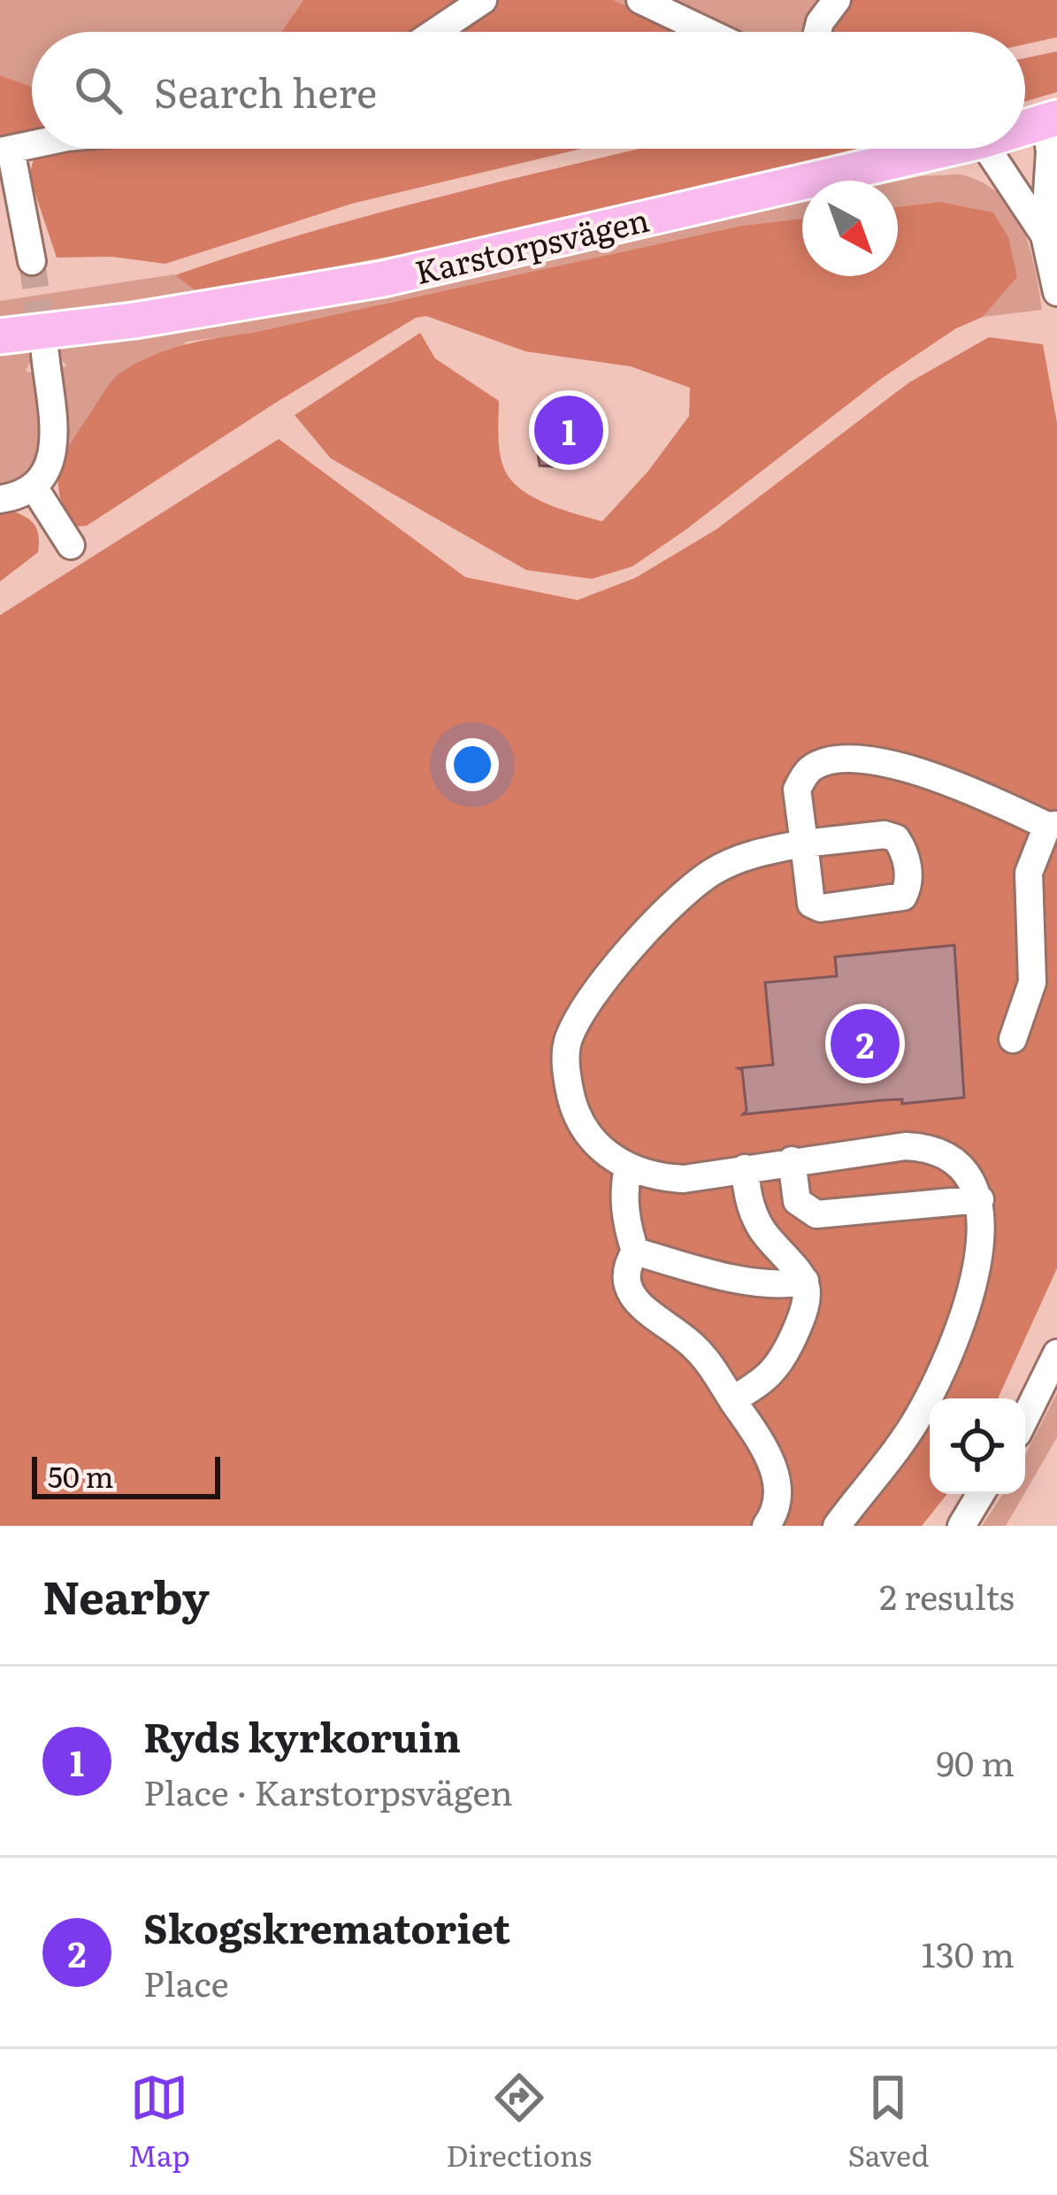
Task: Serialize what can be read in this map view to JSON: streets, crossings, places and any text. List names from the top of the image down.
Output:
{
  "streets": {
    "main road": ["Karstorpsvägen"]
  },
  "scale_bar": "50 m",
  "north": "bottom right",
  "page": {
    "search": "Search here",
    "pins": ["1", "2"],
    "scale": "50 m",
    "heading": ["Nearby", "2 results"],
    "list": [
      {
        "mark": "1",
        "name": "Ryds kyrkoruin",
        "note": "Place · Karstorpsvägen",
        "value": "90 m"
      },
      {
        "mark": "2",
        "name": "Skogskrematoriet",
        "note": "Place",
        "value": "130 m"
      }
    ],
    "nav": ["Map", "Directions", "Saved"]
  }
}
